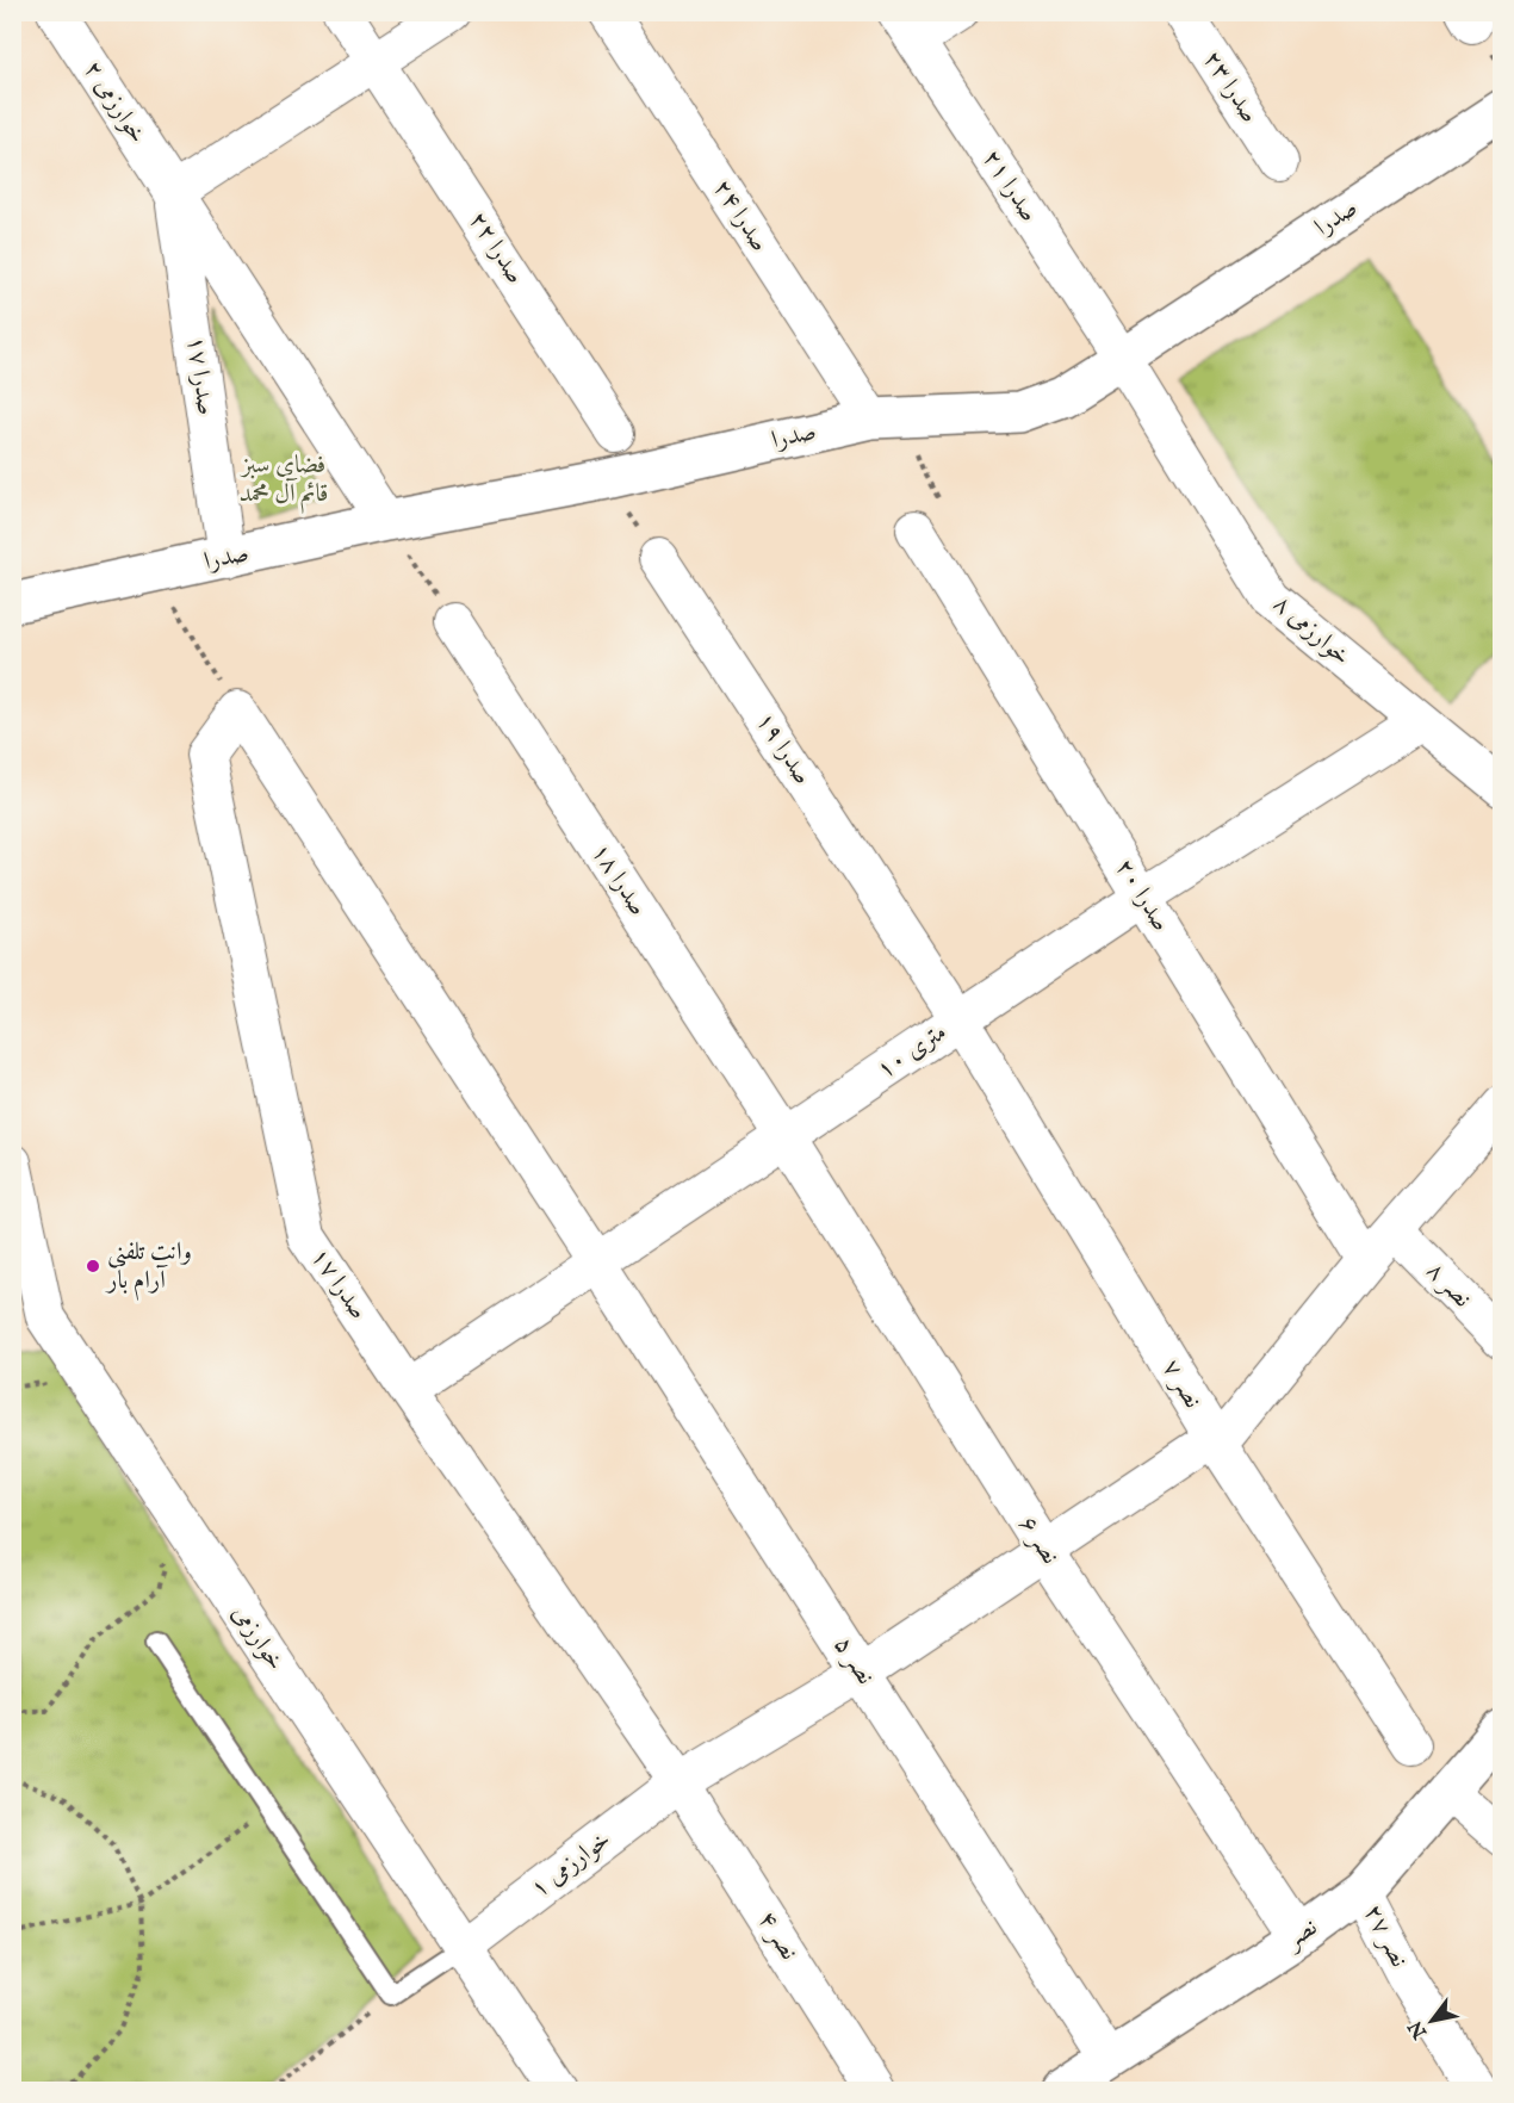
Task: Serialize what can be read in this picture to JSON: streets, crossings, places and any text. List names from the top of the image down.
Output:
{
  "streets": {
    "street": [
      "صدرا ۲۳",
      "خوارزمی ۲",
      "صدرا ۲۱",
      "صدرا ۲۴",
      "صدرا",
      "صدرا ۲۲",
      "صدرا ۱۷",
      "خوارزمی ۸",
      "صدرا ۱۹",
      "صدرا ۱۸",
      "صدرا ۲۰",
      "۱۰ متری",
      "نصر ۸",
      "نصر ۷",
      "نصر ۶",
      "خوارزمی",
      "نصر ۵",
      "خوارزمی ۱",
      "نصر",
      "نصر ۴",
      "نصر ۲۷"
    ]
  },
  "crossings": [
    ["خوارزمی ۲", "صدرا"],
    ["خوارزمی ۲", "صدرا ۱۷"],
    ["صدرا ۲۱", "صدرا"],
    ["صدرا ۲۱", "خوارزمی ۸"],
    ["صدرا ۲۴", "صدرا"],
    ["صدرا", "صدرا ۱۷"],
    ["صدرا", "خوارزمی ۸"],
    ["صدرا ۱۷", "۱۰ متری"],
    ["صدرا ۱۷", "نصر ۵"],
    ["صدرا ۱۷", "خوارزمی ۱"],
    ["صدرا ۱۷", "نصر ۴"],
    ["خوارزمی ۸", "۱۰ متری"],
    ["صدرا ۱۹", "۱۰ متری"],
    ["صدرا ۱۹", "نصر ۷"],
    ["صدرا ۱۸", "۱۰ متری"],
    ["صدرا ۱۸", "نصر ۶"],
    ["صدرا ۲۰", "۱۰ متری"],
    ["صدرا ۲۰", "خوارزمی ۱"],
    ["۱۰ متری", "نصر ۷"],
    ["۱۰ متری", "نصر ۶"],
    ["۱۰ متری", "نصر ۵"],
    ["نصر ۷", "خوارزمی ۱"],
    ["نصر ۶", "خوارزمی ۱"],
    ["نصر ۶", "نصر"],
    ["خوارزمی", "خوارزمی ۱"],
    ["نصر ۵", "خوارزمی ۱"],
    ["نصر ۵", "نصر"],
    ["خوارزمی ۱", "نصر ۴"],
    ["نصر", "نصر ۲۷"]
  ],
  "parks": ["فضای سبز قائم آل محمد"],
  "places": ["وانت تلفنی آرام بار"],
  "north": "bottom left"
}
